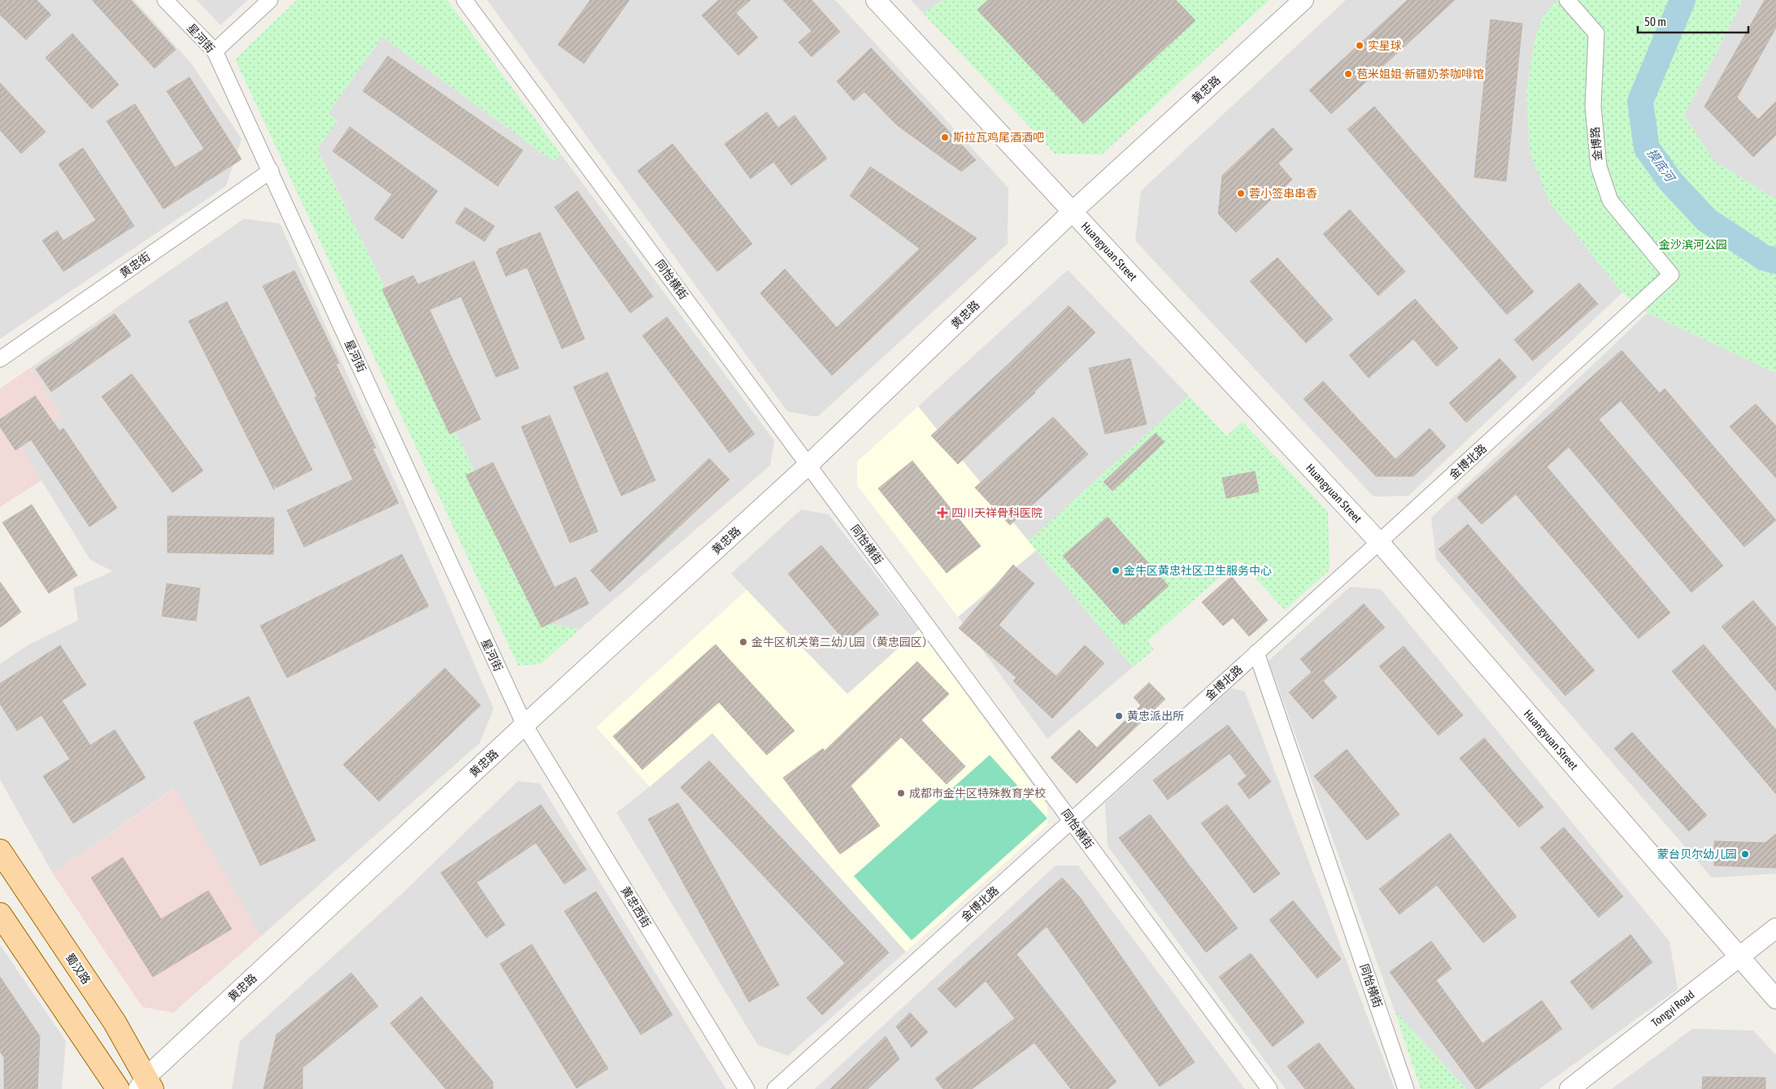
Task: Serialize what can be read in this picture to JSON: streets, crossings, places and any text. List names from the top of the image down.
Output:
{
  "streets": {
    "main road": ["蜀汉路"],
    "street": [
      "星河街",
      "黄忠路",
      "金博路",
      "Huangyuan Street",
      "黄忠街",
      "同怡横街",
      "金博北路",
      "黄忠西街",
      "Tongyi Road"
    ]
  },
  "crossings": [
    ["星河街", "黄忠路"],
    ["星河街", "黄忠街"],
    ["星河街", "黄忠西街"],
    ["黄忠路", "Huangyuan Street"],
    ["黄忠路", "同怡横街"],
    ["黄忠路", "黄忠西街"],
    ["黄忠路", "蜀汉路"],
    ["金博路", "金博北路"],
    ["Huangyuan Street", "金博北路"],
    ["Huangyuan Street", "Tongyi Road"],
    ["同怡横街", "金博北路"]
  ],
  "water": ["摸底河"],
  "parks": ["金沙滨河公园"],
  "places": {
    "other": [
      "实星球",
      "苞米姐姐·新疆奶茶咖啡馆",
      "斯拉瓦鸡尾酒酒吧",
      "蓉小签串串香",
      "金牛区黄忠社区卫生服务中心",
      "金牛区机关第二幼儿园（黄忠园区）",
      "黄忠派出所",
      "成都市金牛区特殊教育学校",
      "蒙台贝尔幼儿园"
    ],
    "health": ["四川天祥骨科医院"]
  },
  "scale_bar": "50 m"
}
